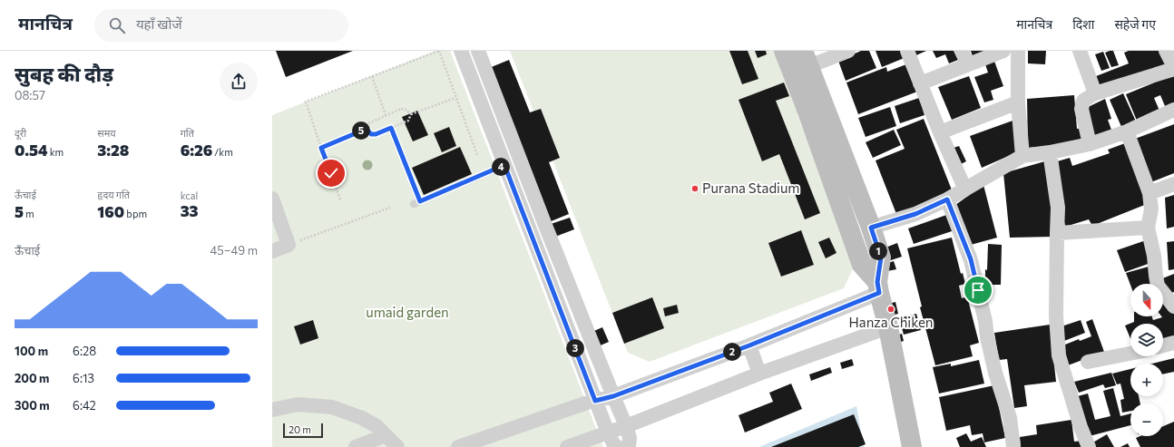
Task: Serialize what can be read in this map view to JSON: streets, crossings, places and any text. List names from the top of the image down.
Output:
{
  "parks": ["umaid garden"],
  "places": ["Purana Stadium", "Hanza Chiken"],
  "scale_bar": "20 m",
  "north": "bottom",
  "page": {
    "header": "मानचित्र",
    "search": "यहाँ खोजें",
    "nav": ["मानचित्र", "दिशा", "सहेजे गए"],
    "heading": ["सुबह की दौड़", "08:57"],
    "stats": [
      ["दूरी", "0.54 km"],
      ["समय", "3:28"],
      ["गति", "6:26 /km"],
      ["ऊँचाई", "5 m"],
      ["हृदय गति", "160 bpm"],
      ["kcal", "33"]
    ],
    "pins": [
      "5",
      "4",
      "1",
      "3",
      "2"
    ],
    "chart": ["ऊँचाई", "45–49 m"],
    "map_buttons": ["+", "−"],
    "list": [
      {
        "name": "100 m",
        "note": "6:28"
      },
      {
        "name": "200 m",
        "note": "6:13"
      },
      {
        "name": "300 m",
        "note": "6:42"
      }
    ],
    "scale": "20 m"
  }
}
